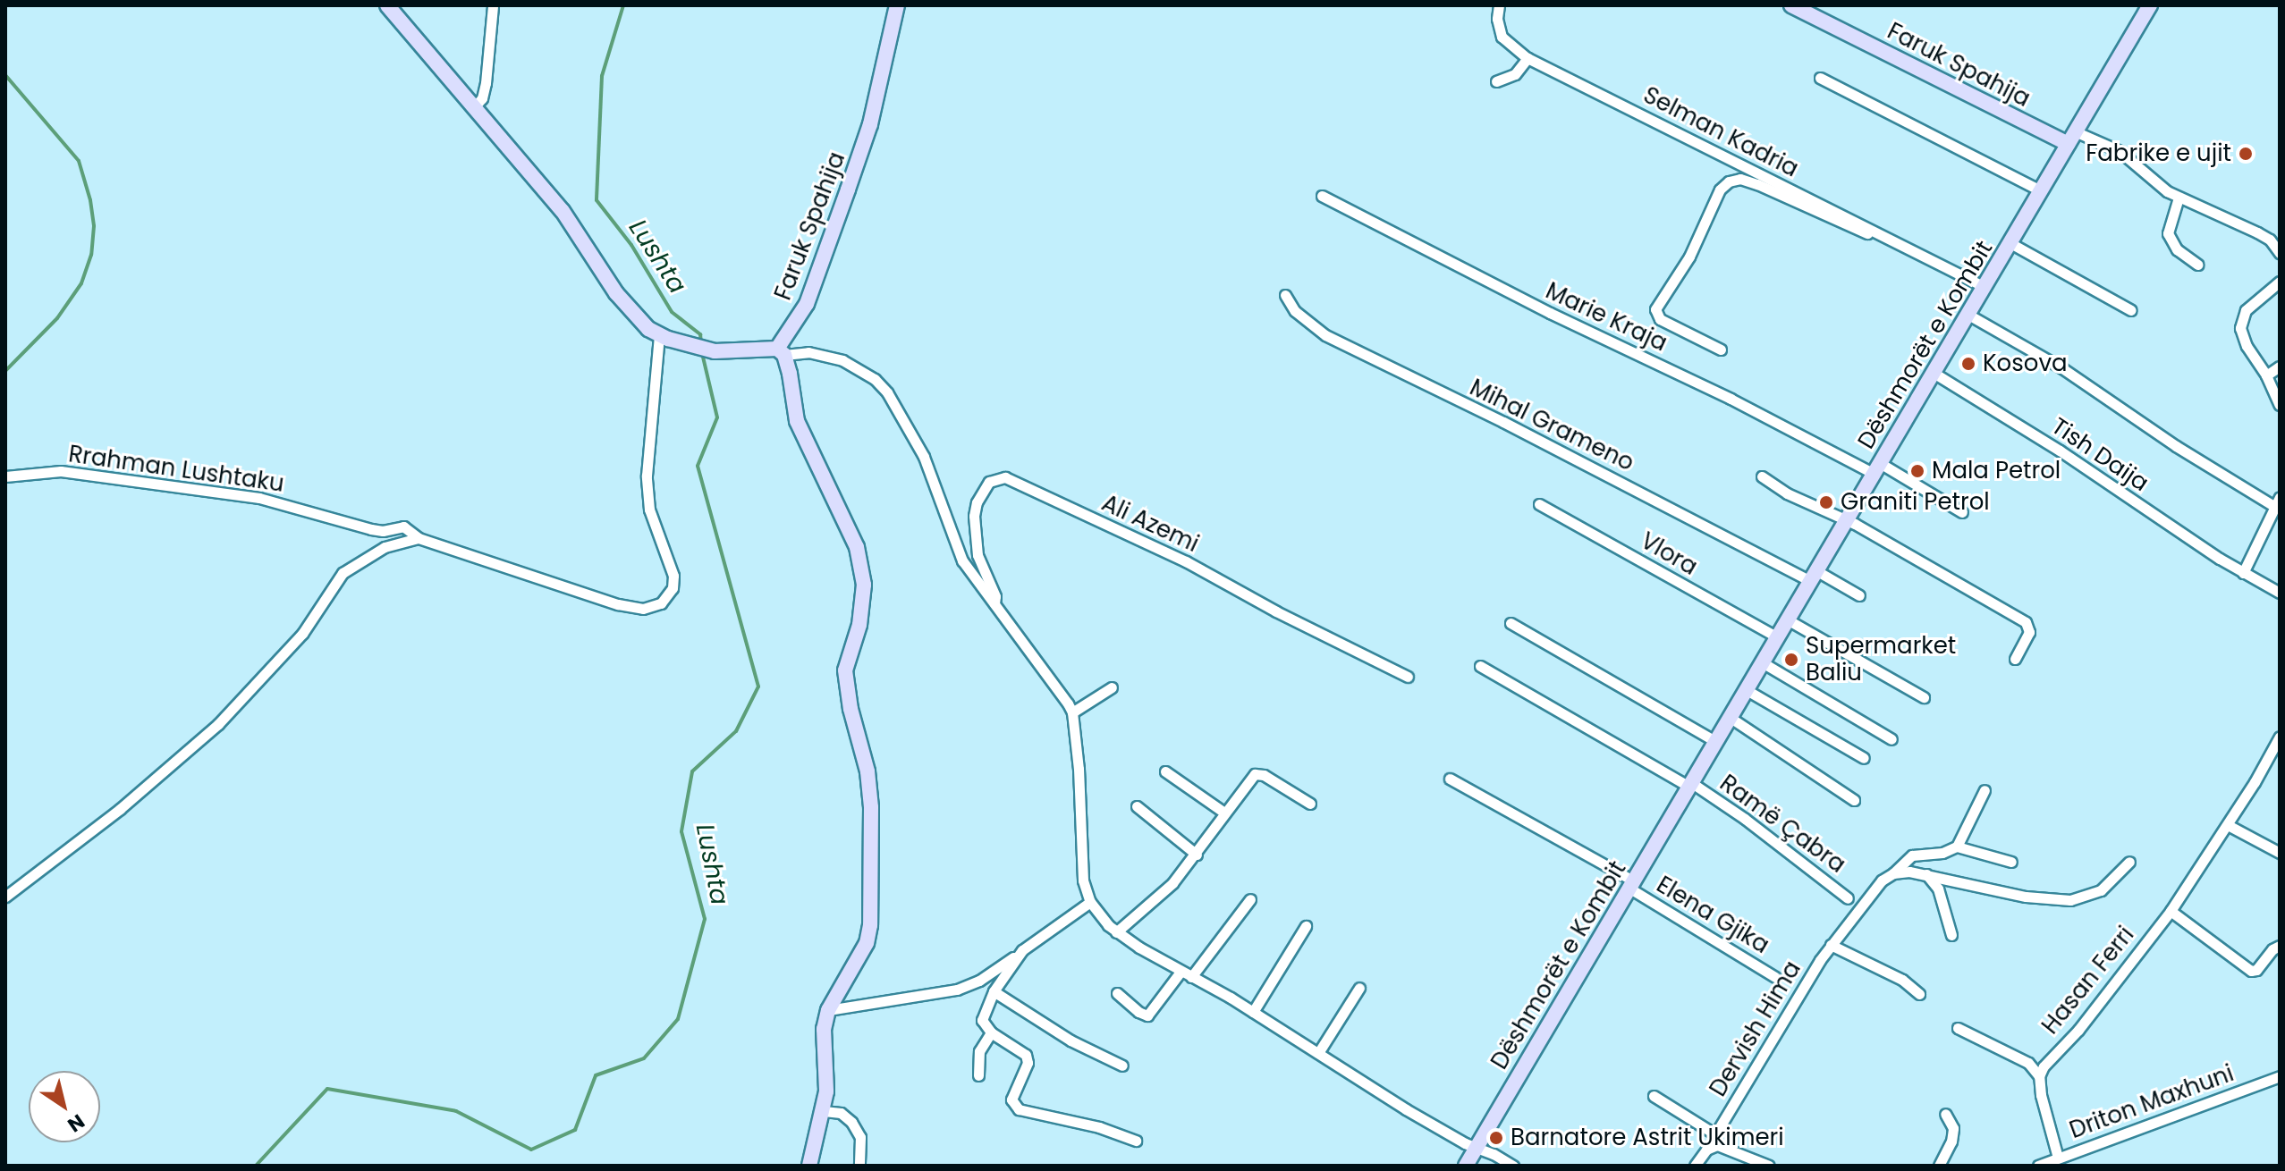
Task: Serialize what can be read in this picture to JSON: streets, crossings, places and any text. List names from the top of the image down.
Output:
{
  "streets": {
    "street": [
      "Faruk Spahija",
      "Selman Kadria",
      "Marie Kraja",
      "Dëshmorët e Kombit",
      "Mihal Grameno",
      "Tish Daija",
      "Rrahman Lushtaku",
      "Ali Azemi",
      "Vlora",
      "Ramë Çabra",
      "Elena Gjika",
      "Hasan Ferri",
      "Dervish Hima",
      "Driton Maxhuni"
    ]
  },
  "crossings": [
    ["Faruk Spahija", "Dëshmorët e Kombit"],
    ["Selman Kadria", "Dëshmorët e Kombit"],
    ["Marie Kraja", "Dëshmorët e Kombit"],
    ["Dëshmorët e Kombit", "Mihal Grameno"],
    ["Dëshmorët e Kombit", "Tish Daija"],
    ["Dëshmorët e Kombit", "Vlora"],
    ["Dëshmorët e Kombit", "Ramë Çabra"],
    ["Dëshmorët e Kombit", "Elena Gjika"]
  ],
  "water": ["Lushta"],
  "places": [
    "Fabrike e ujit",
    "Kosova",
    "Mala Petrol",
    "Graniti Petrol",
    "Supermarket Baliu",
    "Barnatore Astrit Ukimeri"
  ],
  "north": "bottom right"
}
